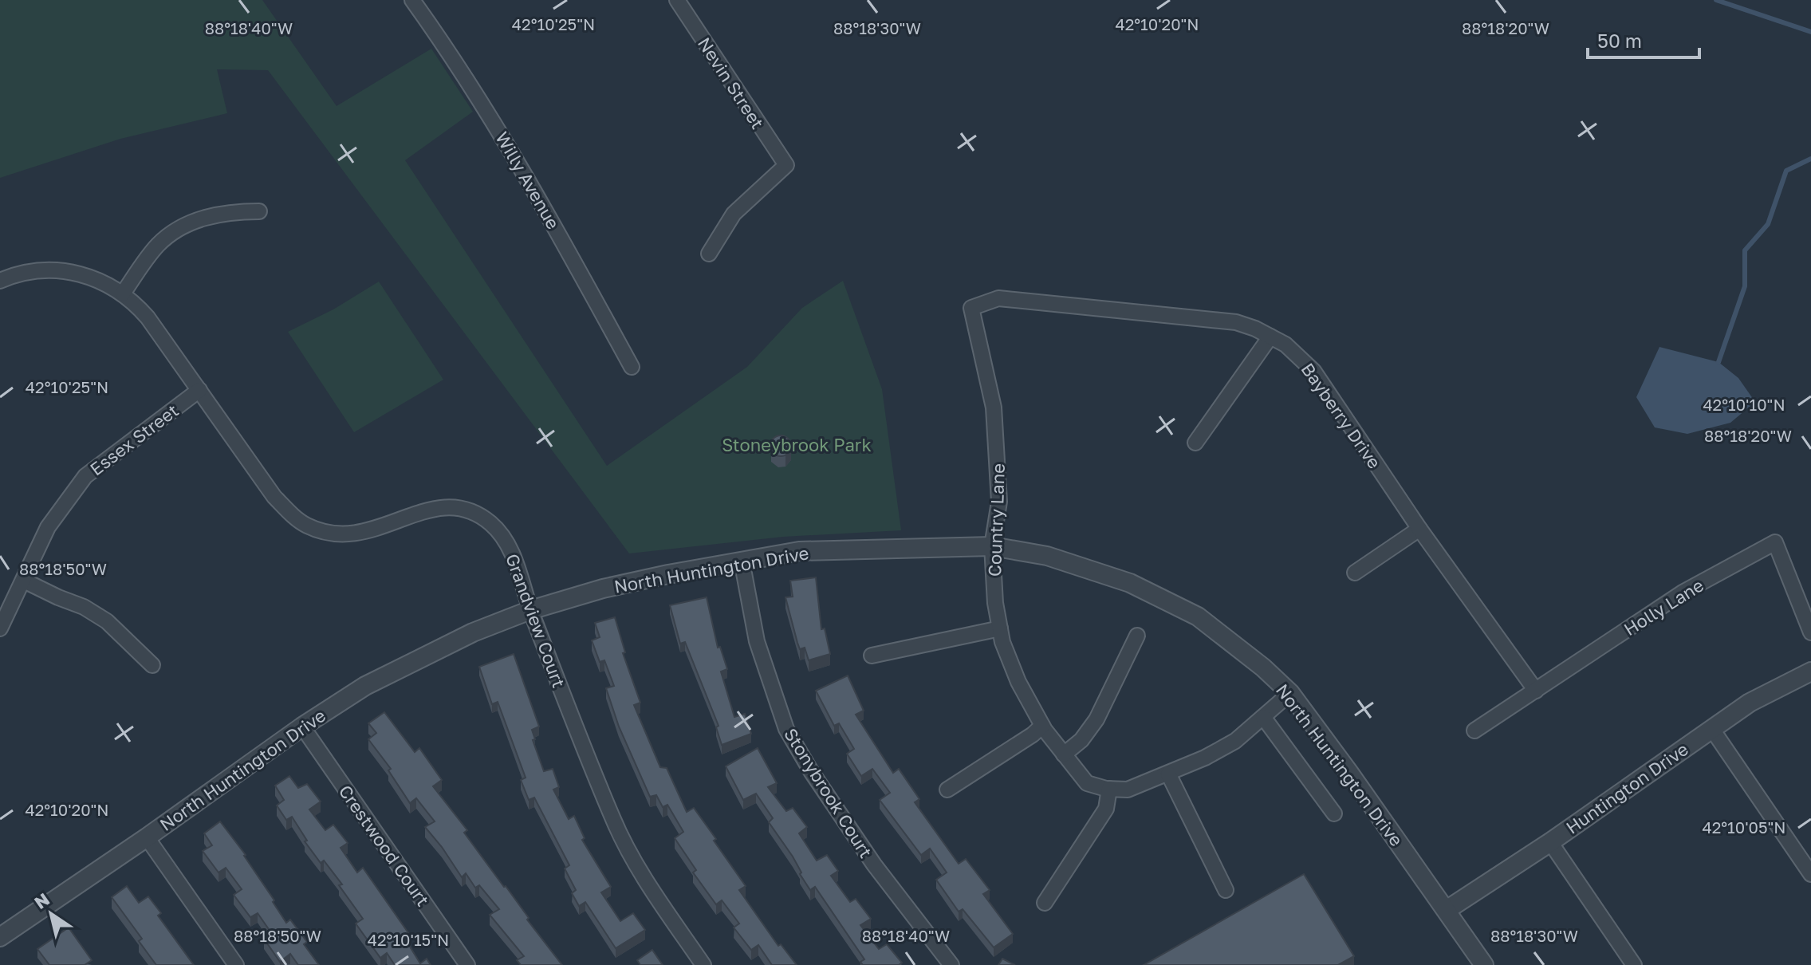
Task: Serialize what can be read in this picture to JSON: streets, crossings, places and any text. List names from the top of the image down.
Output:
{
  "streets": {
    "street": [
      "Nevin Street",
      "Willy Avenue",
      "Bayberry Drive",
      "Essex Street",
      "Country Lane",
      "North Huntington Drive",
      "Holly Lane",
      "Grandview Court",
      "Huntington Drive",
      "Stonybrook Court",
      "Crestwood Court"
    ]
  },
  "crossings": [
    ["Bayberry Drive", "Country Lane"],
    ["Bayberry Drive", "Holly Lane"],
    ["Essex Street", "Grandview Court"],
    ["Country Lane", "North Huntington Drive"],
    ["North Huntington Drive", "Grandview Court"],
    ["North Huntington Drive", "Huntington Drive"],
    ["North Huntington Drive", "Stonybrook Court"],
    ["North Huntington Drive", "Crestwood Court"]
  ],
  "parks": ["Stoneybrook Park"],
  "scale_bar": "50 m",
  "north": "top left",
  "coordinates": [
    "42°10'20\"N",
    "42°10'25\"N",
    "88°18'40\"W",
    "88°18'30\"W",
    "88°18'20\"W",
    "42°10'10\"N",
    "88°18'50\"W",
    "42°10'05\"N",
    "42°10'15\"N"
  ]
}
